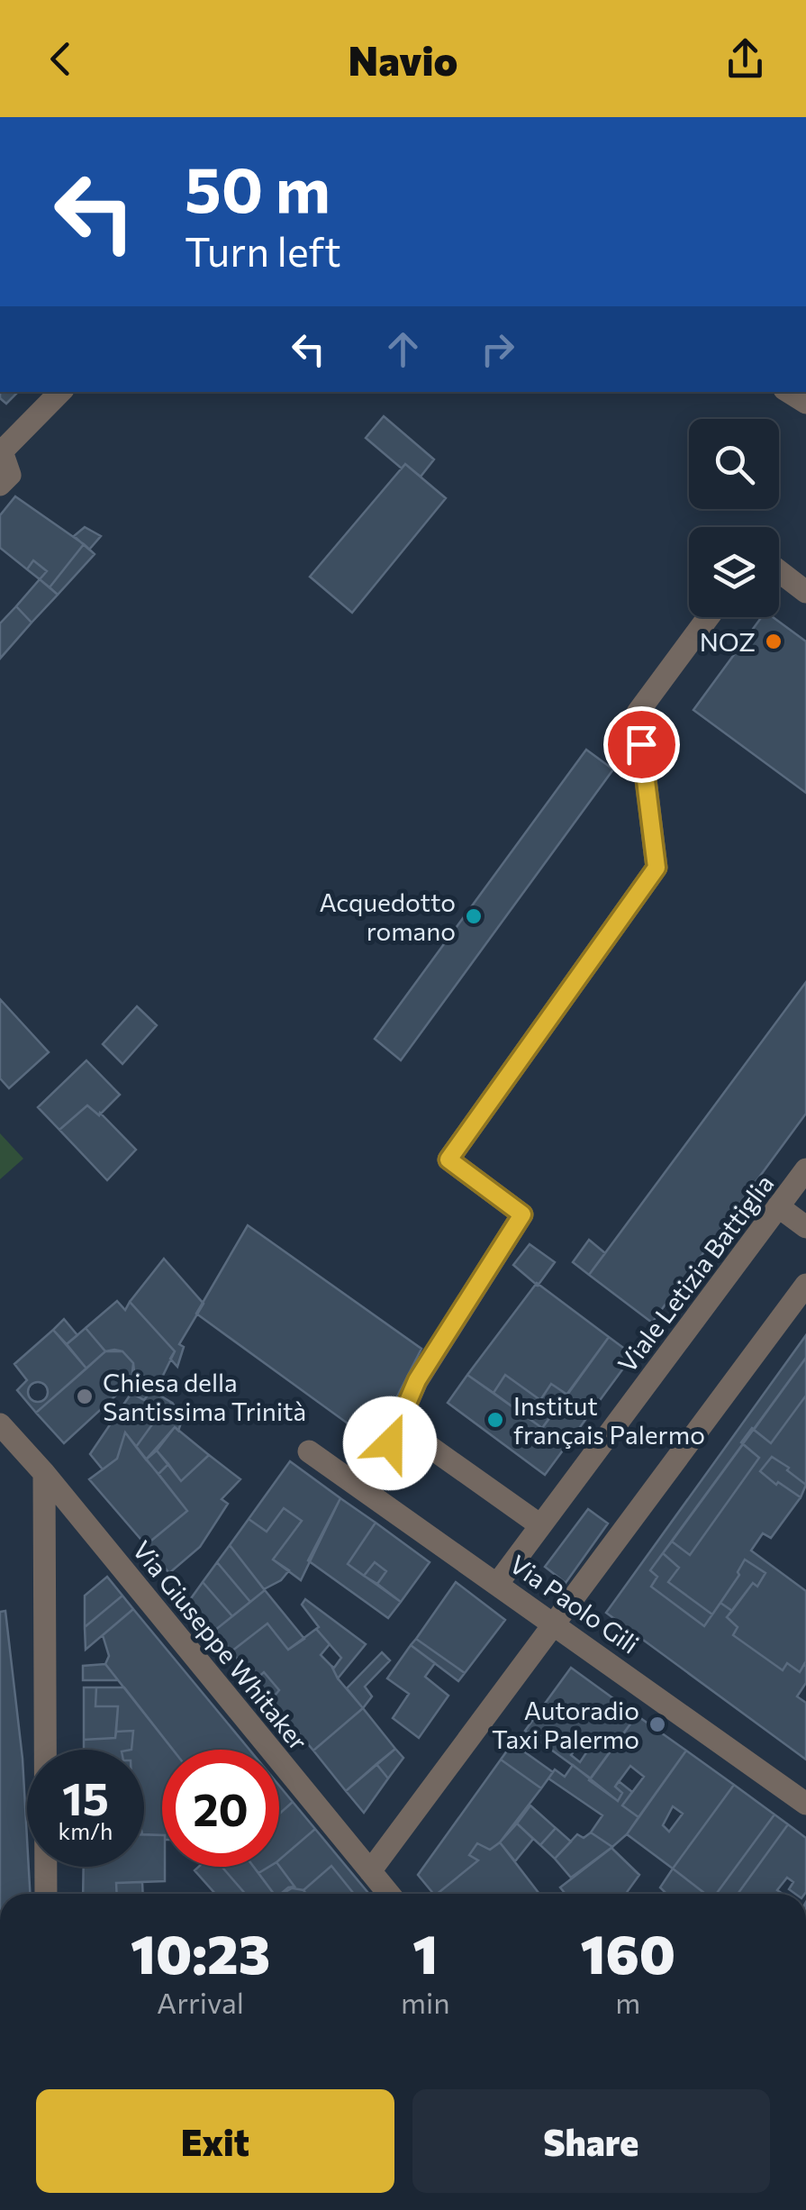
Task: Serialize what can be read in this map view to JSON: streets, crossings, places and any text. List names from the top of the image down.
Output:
{
  "streets": {
    "street": ["Viale Letizia Battiglia", "Via Paolo Gili", "Via Giuseppe Whitaker"]
  },
  "crossings": [
    ["Viale Letizia Battiglia", "Via Paolo Gili"]
  ],
  "places": [
    "NOZ",
    "Acquedotto romano",
    "Chiesa della Santissima Trinità",
    "Institut français Palermo",
    "Autoradio Taxi Palermo"
  ],
  "page": {
    "header": "Navio",
    "turn": ["50 m", "Turn left"],
    "speed": "15 km/h",
    "limit": "20",
    "eta": [
      "10:23",
      "Arrival",
      "1",
      "min",
      "160",
      "m"
    ],
    "buttons": ["Exit", "Share"]
  }
}
